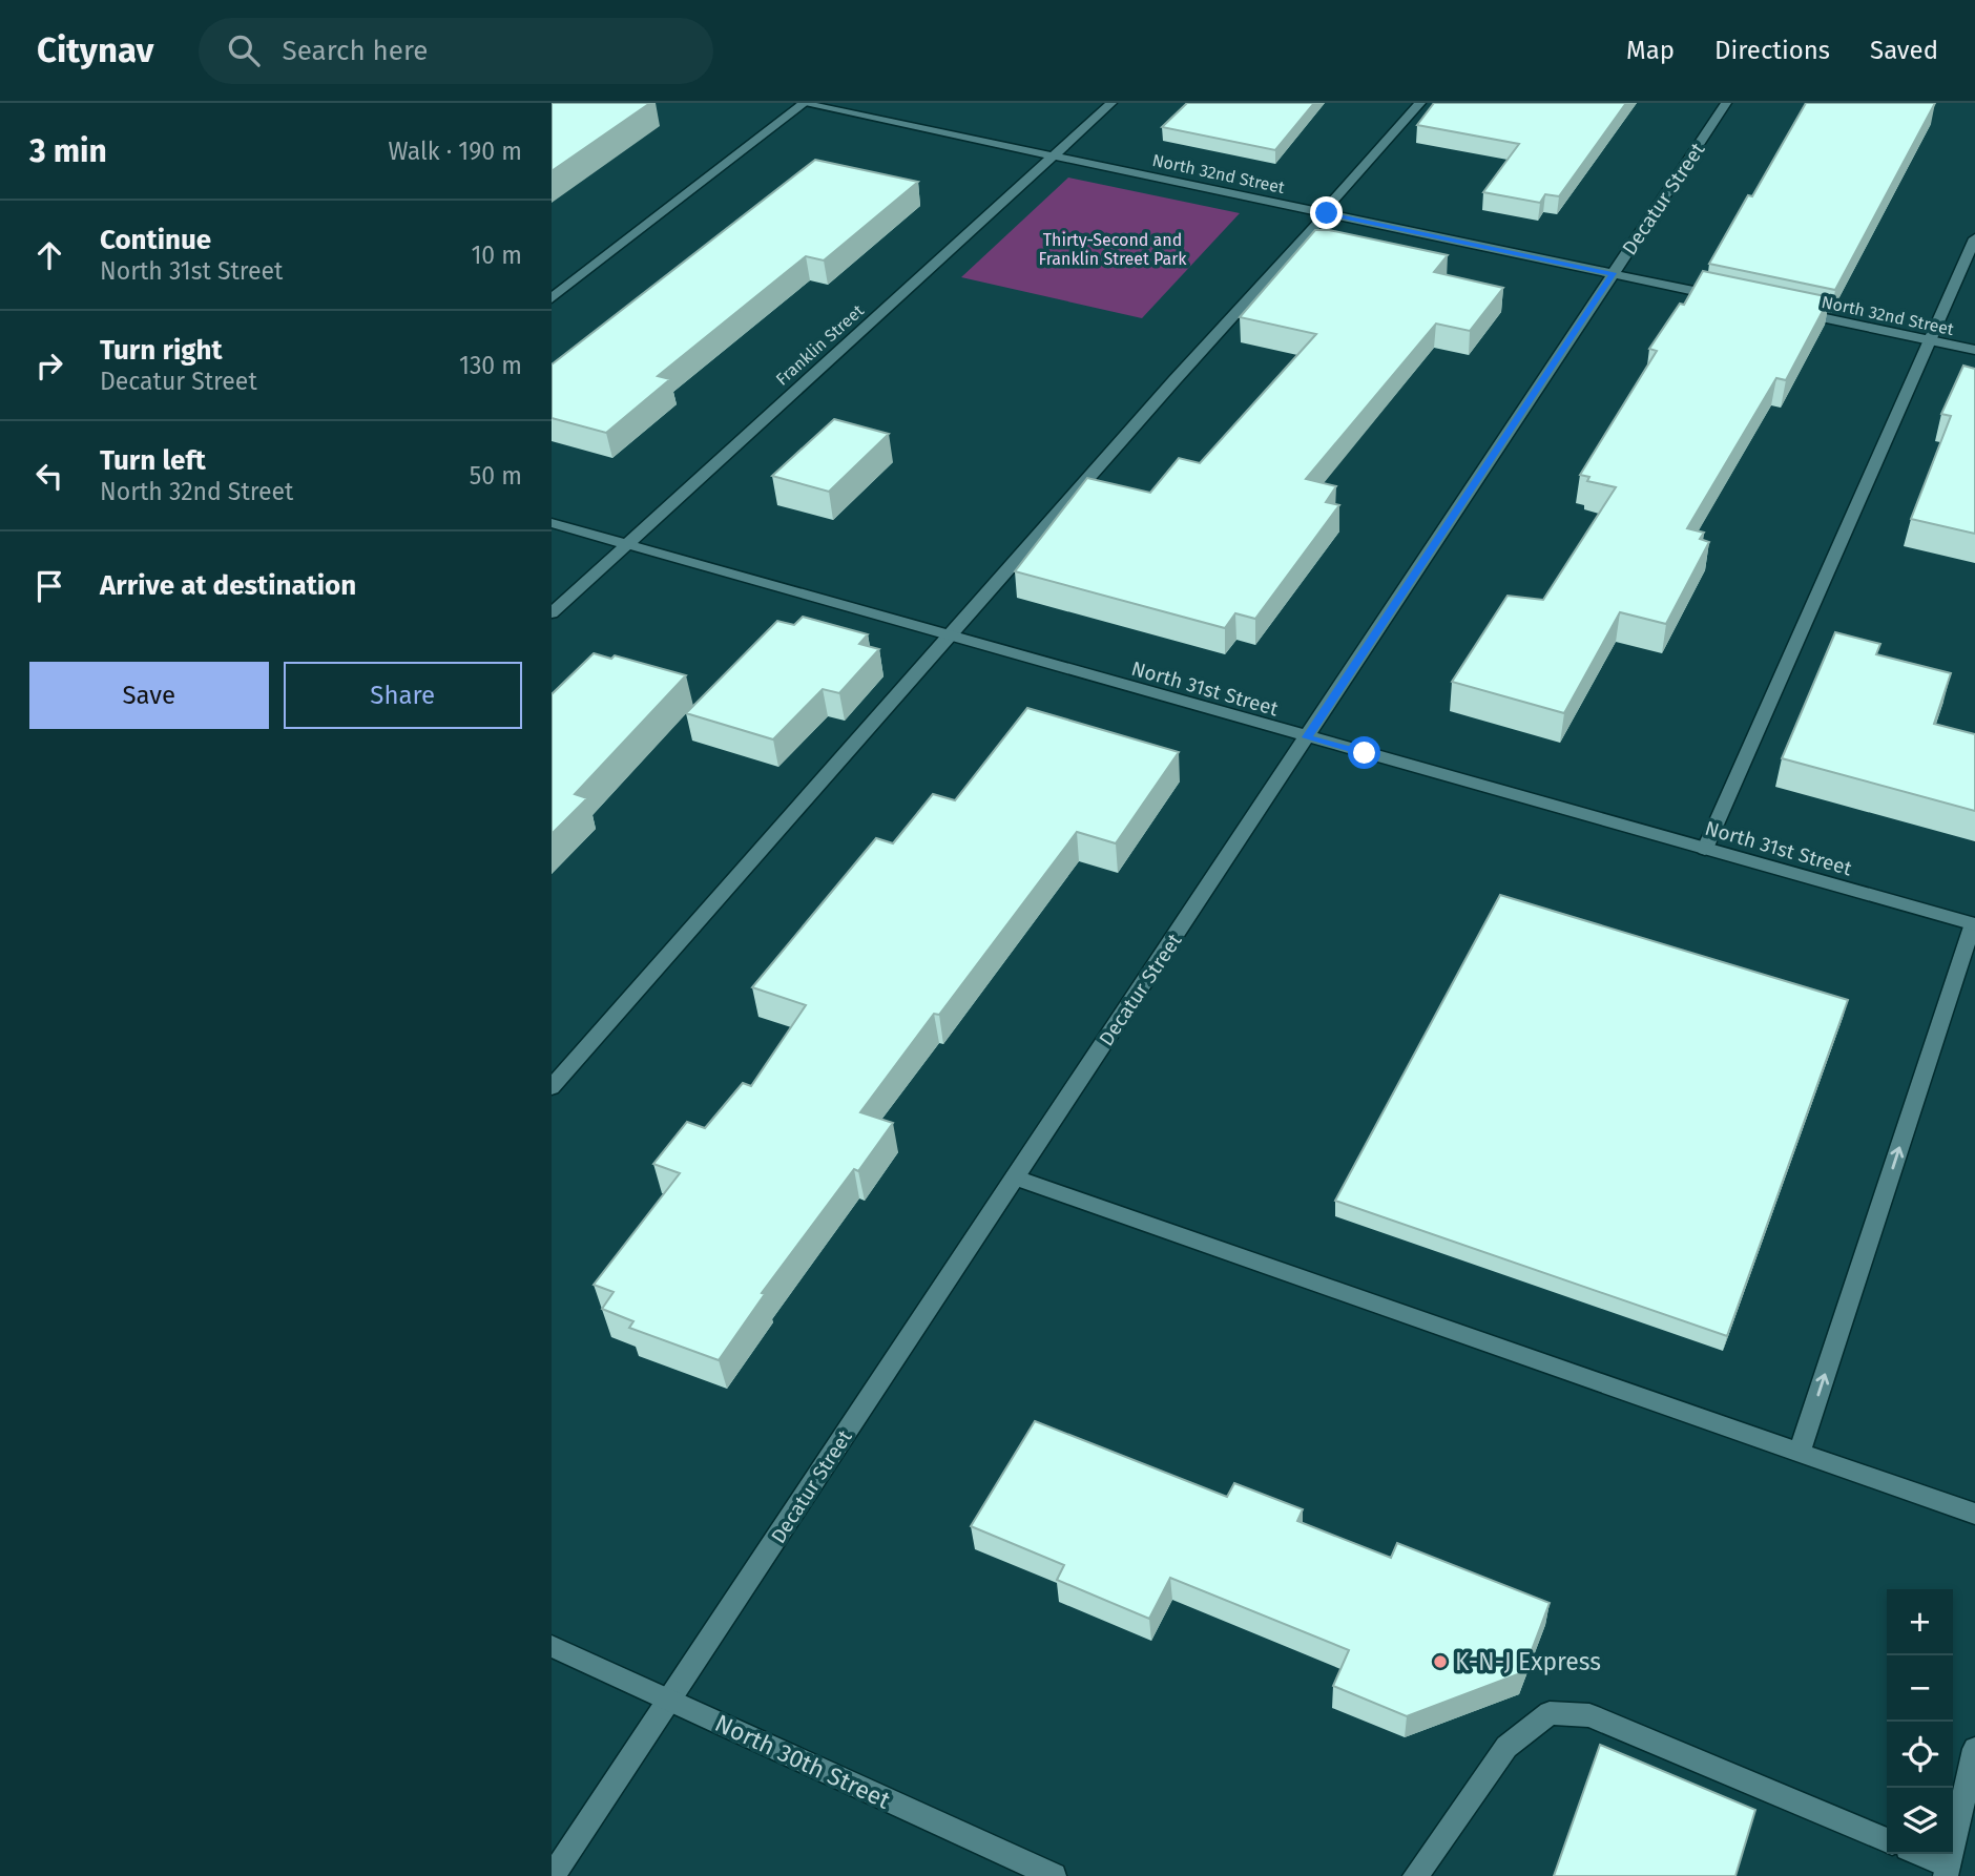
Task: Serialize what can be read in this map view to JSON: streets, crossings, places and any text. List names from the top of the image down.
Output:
{
  "streets": {
    "street": [
      "North 32nd Street",
      "Decatur Street",
      "Franklin Street",
      "North 31st Street",
      "North 30th Street"
    ]
  },
  "crossings": [
    ["North 32nd Street", "Decatur Street"],
    ["North 32nd Street", "Franklin Street"],
    ["Decatur Street", "North 31st Street"],
    ["Decatur Street", "North 30th Street"],
    ["Franklin Street", "North 31st Street"]
  ],
  "parks": ["Thirty-Second and Franklin Street Park"],
  "places": ["K-N-J Express"],
  "page": {
    "header": "Citynav",
    "search": "Search here",
    "nav": ["Map", "Directions", "Saved"],
    "heading": ["3 min", "Walk · 190 m"],
    "list": [
      ["Continue", "North 31st Street", "10 m"],
      ["Turn right", "Decatur Street", "130 m"],
      ["Turn left", "North 32nd Street", "50 m"],
      "Arrive at destination"
    ],
    "buttons": ["Save", "Share"],
    "map_buttons": ["+", "−"]
  }
}
